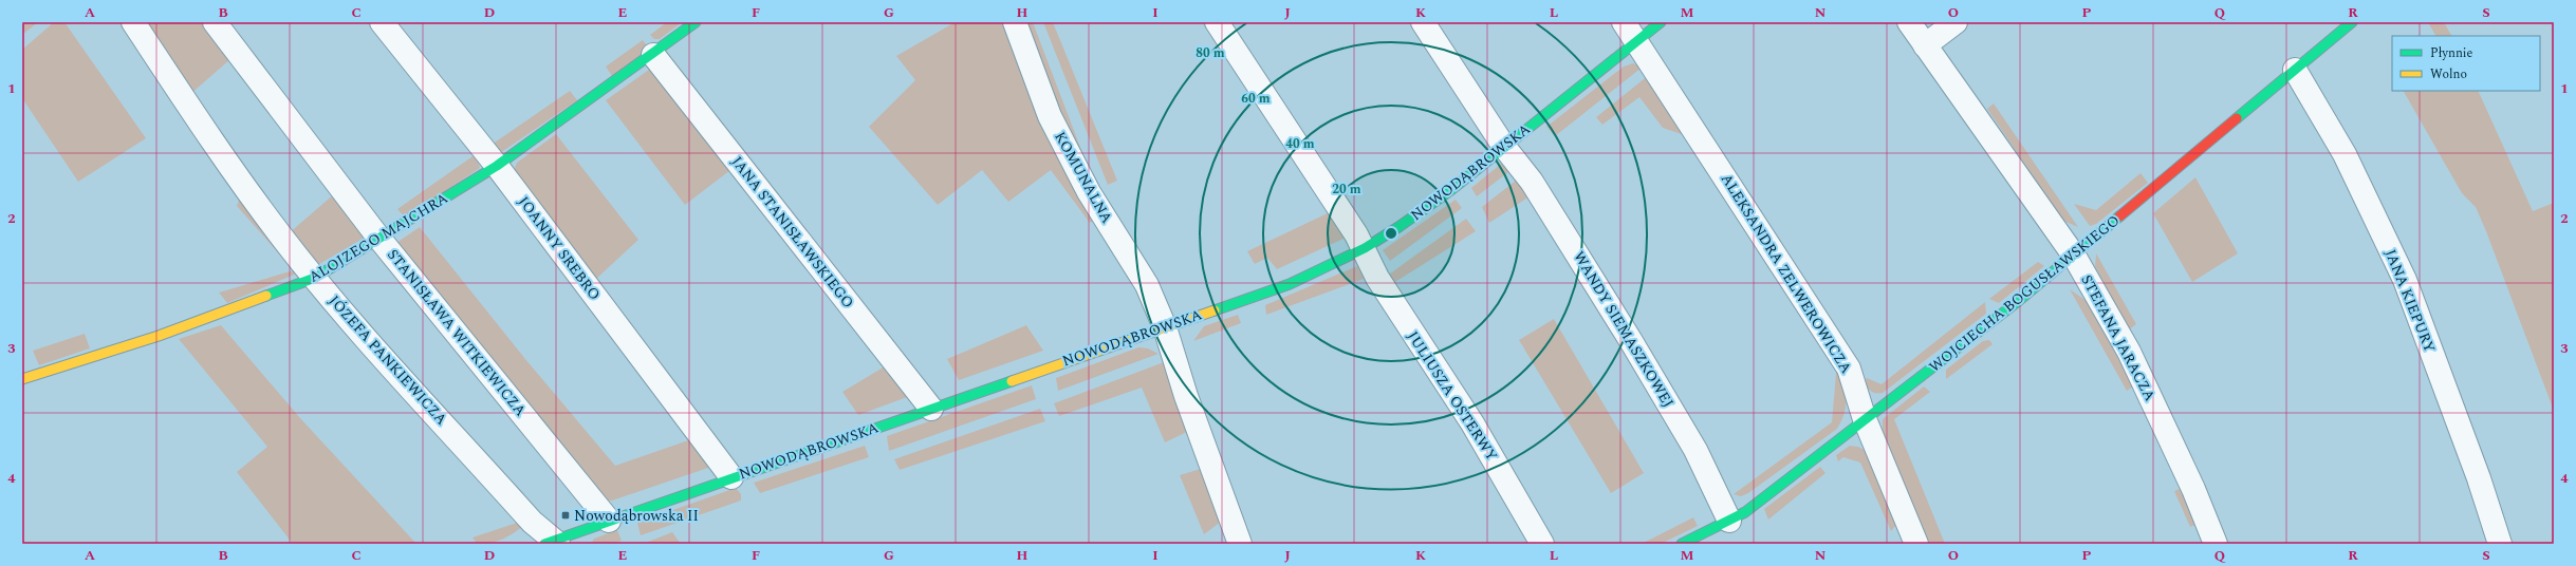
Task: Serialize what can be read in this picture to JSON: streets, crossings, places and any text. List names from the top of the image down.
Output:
{
  "streets": {
    "street": [
      "NOWODĄBROWSKA",
      "KOMUNALNA",
      "JANA STANISŁAWSKIEGO",
      "ALOJZEGO MAJCHRA",
      "JOANNY SREBRO",
      "ALEKSANDRA ZELWEROWICZA",
      "WOJCIECHA BOGUSŁAWSKIEGO",
      "JANA KIEPURY",
      "WANDY SIEMASZKOWEJ",
      "STANISŁAWA WITKIEWICZA",
      "STEFANA JARACZA",
      "JÓZEFA PANKIEWICZA",
      "JULIUSZA OSTERWY"
    ]
  },
  "crossings": [
    ["NOWODĄBROWSKA", "KOMUNALNA"],
    ["NOWODĄBROWSKA", "JANA STANISŁAWSKIEGO"],
    ["NOWODĄBROWSKA", "JOANNY SREBRO"],
    ["NOWODĄBROWSKA", "ALEKSANDRA ZELWEROWICZA"],
    ["NOWODĄBROWSKA", "WANDY SIEMASZKOWEJ"],
    ["NOWODĄBROWSKA", "STANISŁAWA WITKIEWICZA"],
    ["NOWODĄBROWSKA", "JÓZEFA PANKIEWICZA"],
    ["NOWODĄBROWSKA", "JULIUSZA OSTERWY"],
    ["JANA STANISŁAWSKIEGO", "ALOJZEGO MAJCHRA"],
    ["ALOJZEGO MAJCHRA", "JOANNY SREBRO"],
    ["ALOJZEGO MAJCHRA", "STANISŁAWA WITKIEWICZA"],
    ["ALOJZEGO MAJCHRA", "JÓZEFA PANKIEWICZA"],
    ["ALEKSANDRA ZELWEROWICZA", "WOJCIECHA BOGUSŁAWSKIEGO"],
    ["WOJCIECHA BOGUSŁAWSKIEGO", "JANA KIEPURY"],
    ["WOJCIECHA BOGUSŁAWSKIEGO", "WANDY SIEMASZKOWEJ"],
    ["WOJCIECHA BOGUSŁAWSKIEGO", "STEFANA JARACZA"]
  ],
  "places": {
    "transit": ["Nowodąbrowska II"]
  },
  "legend": ["Płynnie", "Wolno"],
  "grid": {
    "columns": [
      "A",
      "B",
      "C",
      "D",
      "E",
      "F",
      "G",
      "H",
      "I",
      "J",
      "K",
      "L",
      "M",
      "N",
      "O",
      "P",
      "Q",
      "R",
      "S"
    ],
    "rows": [
      "1",
      "2",
      "3",
      "4"
    ]
  },
  "rings": [
    "80 m",
    "60 m",
    "40 m",
    "20 m"
  ]
}
